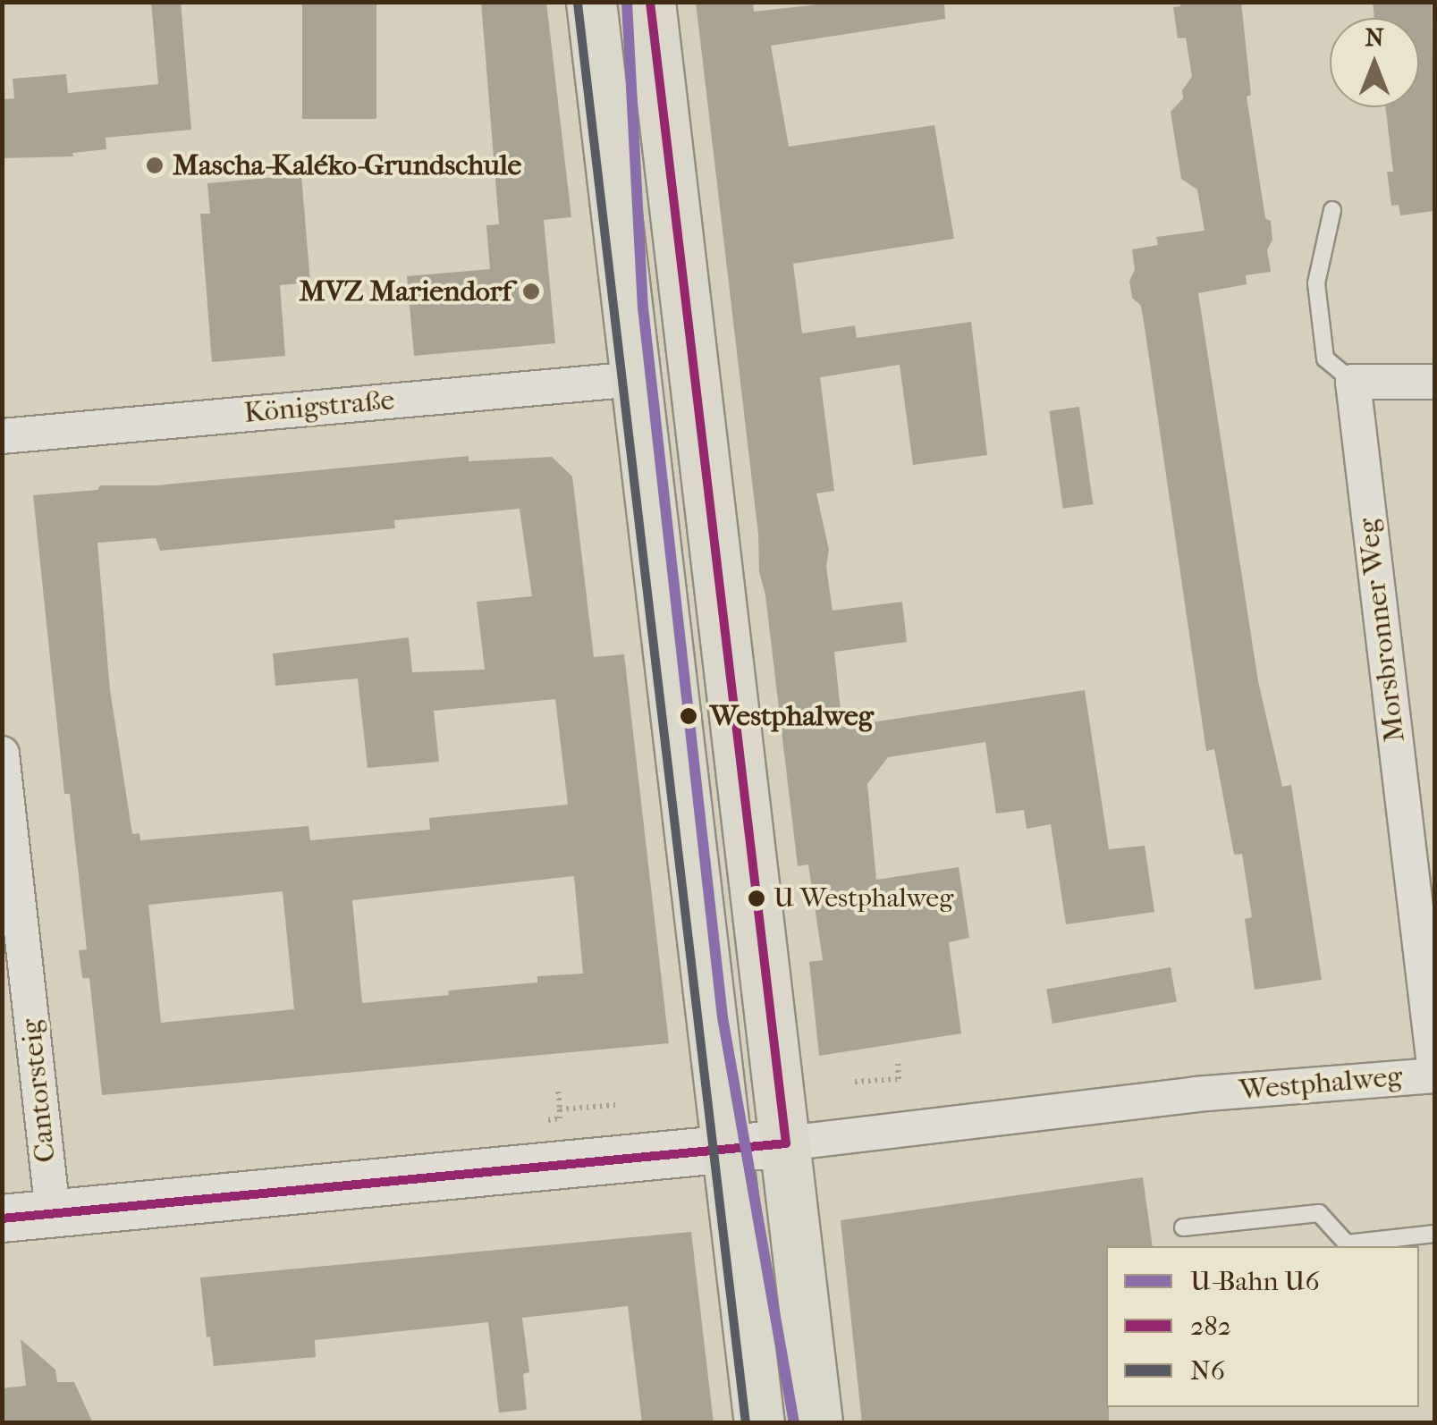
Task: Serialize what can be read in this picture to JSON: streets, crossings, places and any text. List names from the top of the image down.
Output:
{
  "streets": {
    "street": [
      "Königstraße",
      "Morsbronner Weg",
      "Westphalweg",
      "Cantorsteig"
    ]
  },
  "crossings": [
    ["Westphalweg", "Cantorsteig"]
  ],
  "places": [
    "Mascha-Kaléko-Grundschule",
    "MVZ Mariendorf",
    "Westphalweg",
    "U Westphalweg"
  ],
  "lines": ["metro line U6", "transit line 282", "transit line N6"],
  "legend": ["U-Bahn U6", "282", "N6"],
  "north": "top"
}
